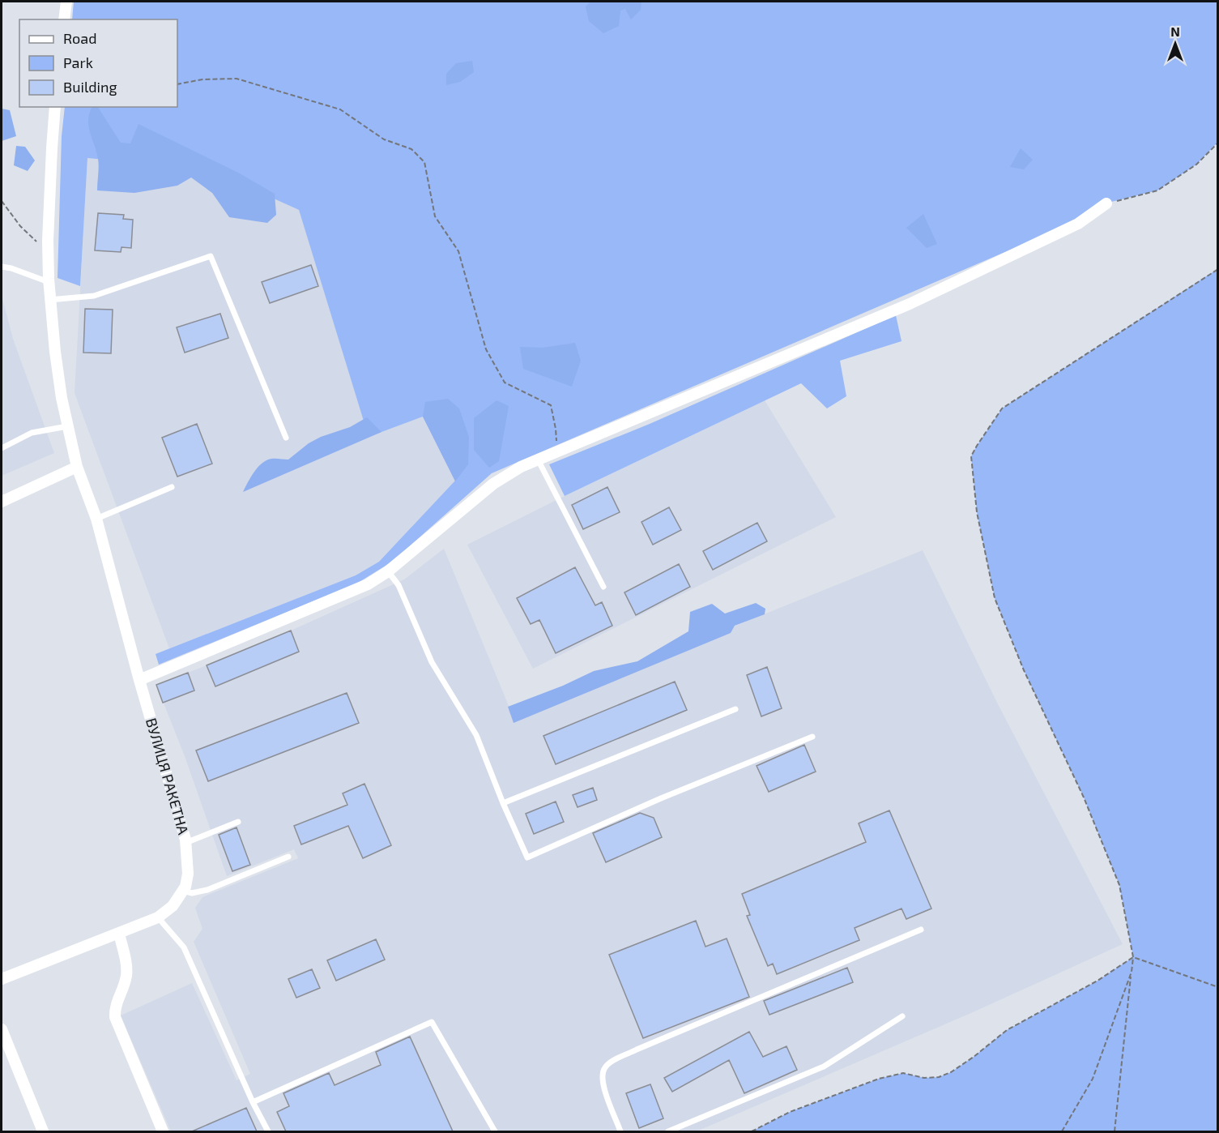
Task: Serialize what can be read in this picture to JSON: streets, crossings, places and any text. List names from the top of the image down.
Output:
{
  "streets": {
    "street": ["ВУЛИЦЯ РАКЕТНА"]
  },
  "legend": ["Road", "Park", "Building"],
  "north": "top"
}
